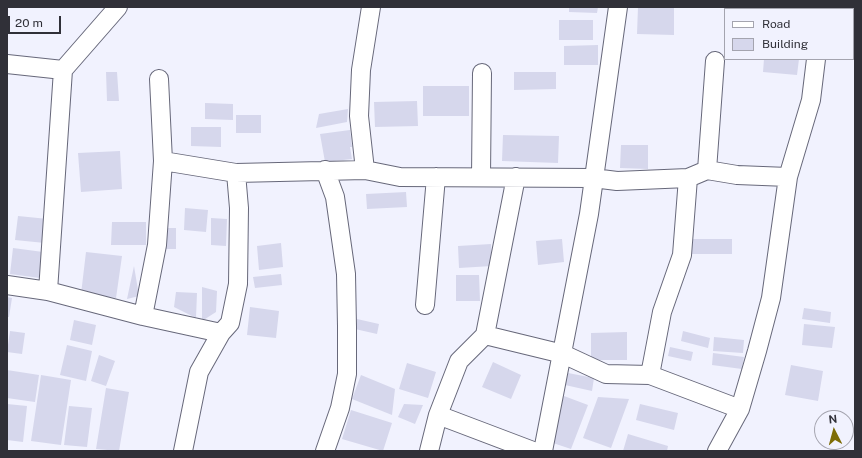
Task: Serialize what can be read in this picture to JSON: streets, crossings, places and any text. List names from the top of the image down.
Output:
{
  "legend": ["Road", "Building"],
  "scale_bar": "20 m",
  "north": "top"
}
